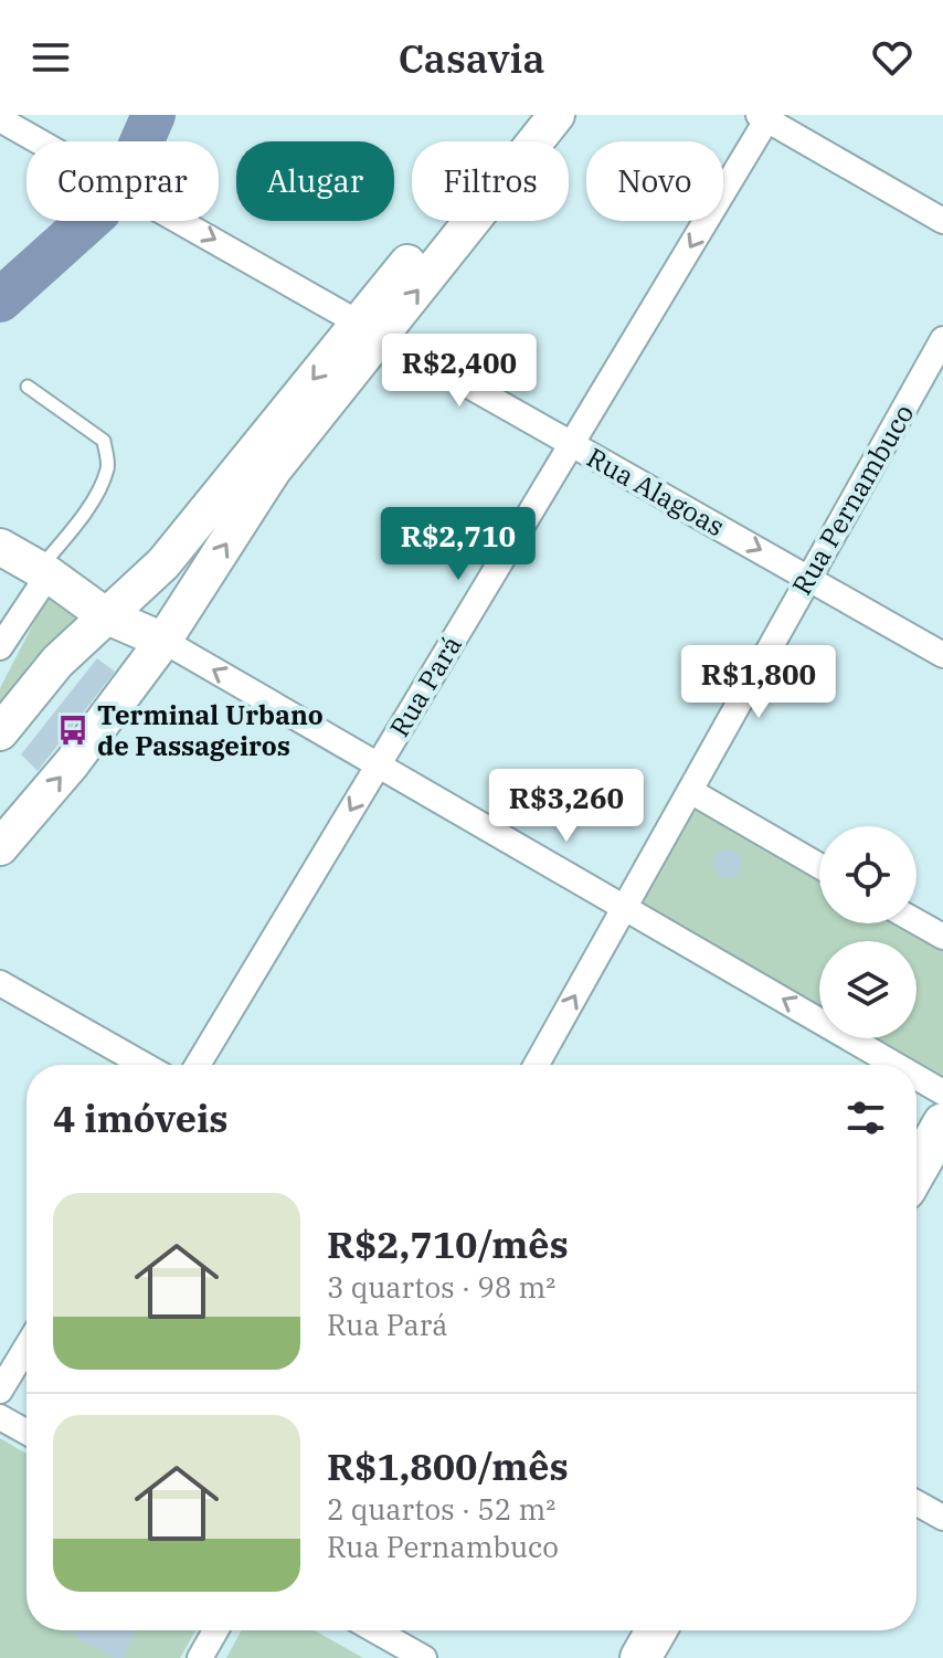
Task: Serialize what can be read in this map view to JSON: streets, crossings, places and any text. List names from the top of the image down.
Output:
{
  "streets": {
    "street": ["Rua Alagoas", "Rua Pernambuco", "Rua Pará"]
  },
  "crossings": [
    ["Rua Alagoas", "Rua Pernambuco"],
    ["Rua Alagoas", "Rua Pará"]
  ],
  "one_way": ["Rua Alagoas", "Rua Pará"],
  "places": {
    "bus stop": ["Terminal Urbano de Passageiros"]
  },
  "page": {
    "header": "Casavia",
    "chip": [
      "Comprar",
      "Alugar",
      "Filtros",
      "Novo"
    ],
    "price": [
      "R$2,400",
      "R$2,710",
      "R$1,800",
      "R$3,260"
    ],
    "heading": "4 imóveis",
    "list": [
      {
        "name": "R$2,710/mês",
        "note": "3 quartos · 98 m² · Rua Pará"
      },
      {
        "name": "R$1,800/mês",
        "note": "2 quartos · 52 m² · Rua Pernambuco"
      }
    ]
  }
}
